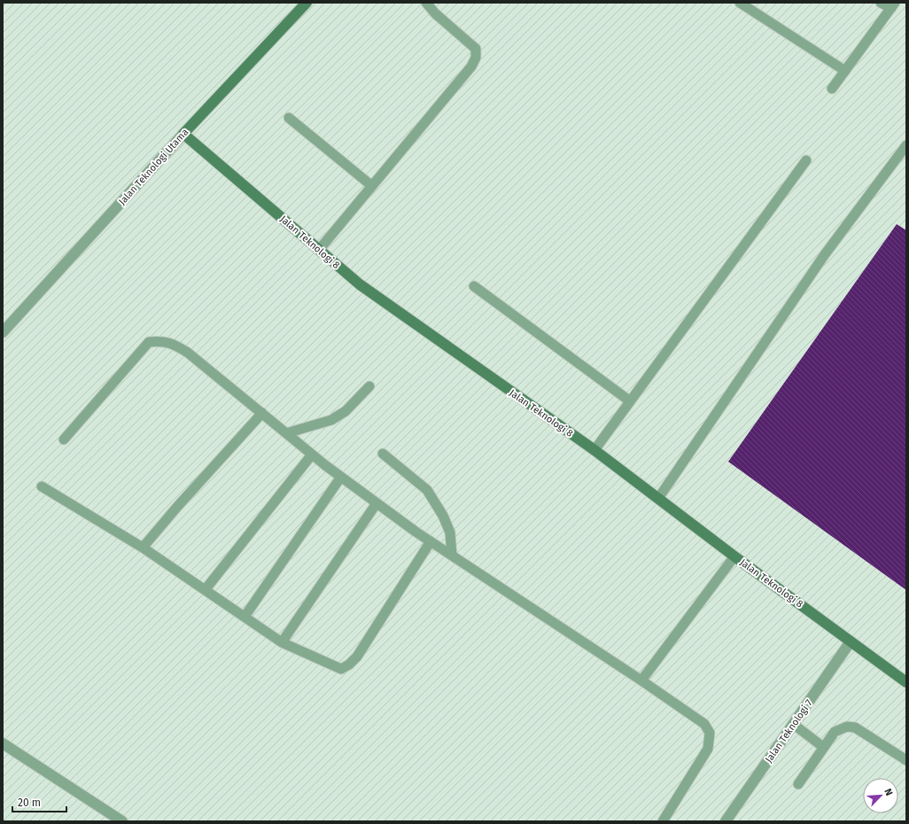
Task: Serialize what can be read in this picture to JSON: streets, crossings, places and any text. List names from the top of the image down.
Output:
{
  "streets": {
    "street": ["Jalan Teknologi Utama", "Jalan Teknologi 8", "Jalan Teknologi 7"]
  },
  "crossings": [
    ["Jalan Teknologi Utama", "Jalan Teknologi 8"],
    ["Jalan Teknologi 8", "Jalan Teknologi 7"]
  ],
  "scale_bar": "20 m",
  "north": "top right"
}
